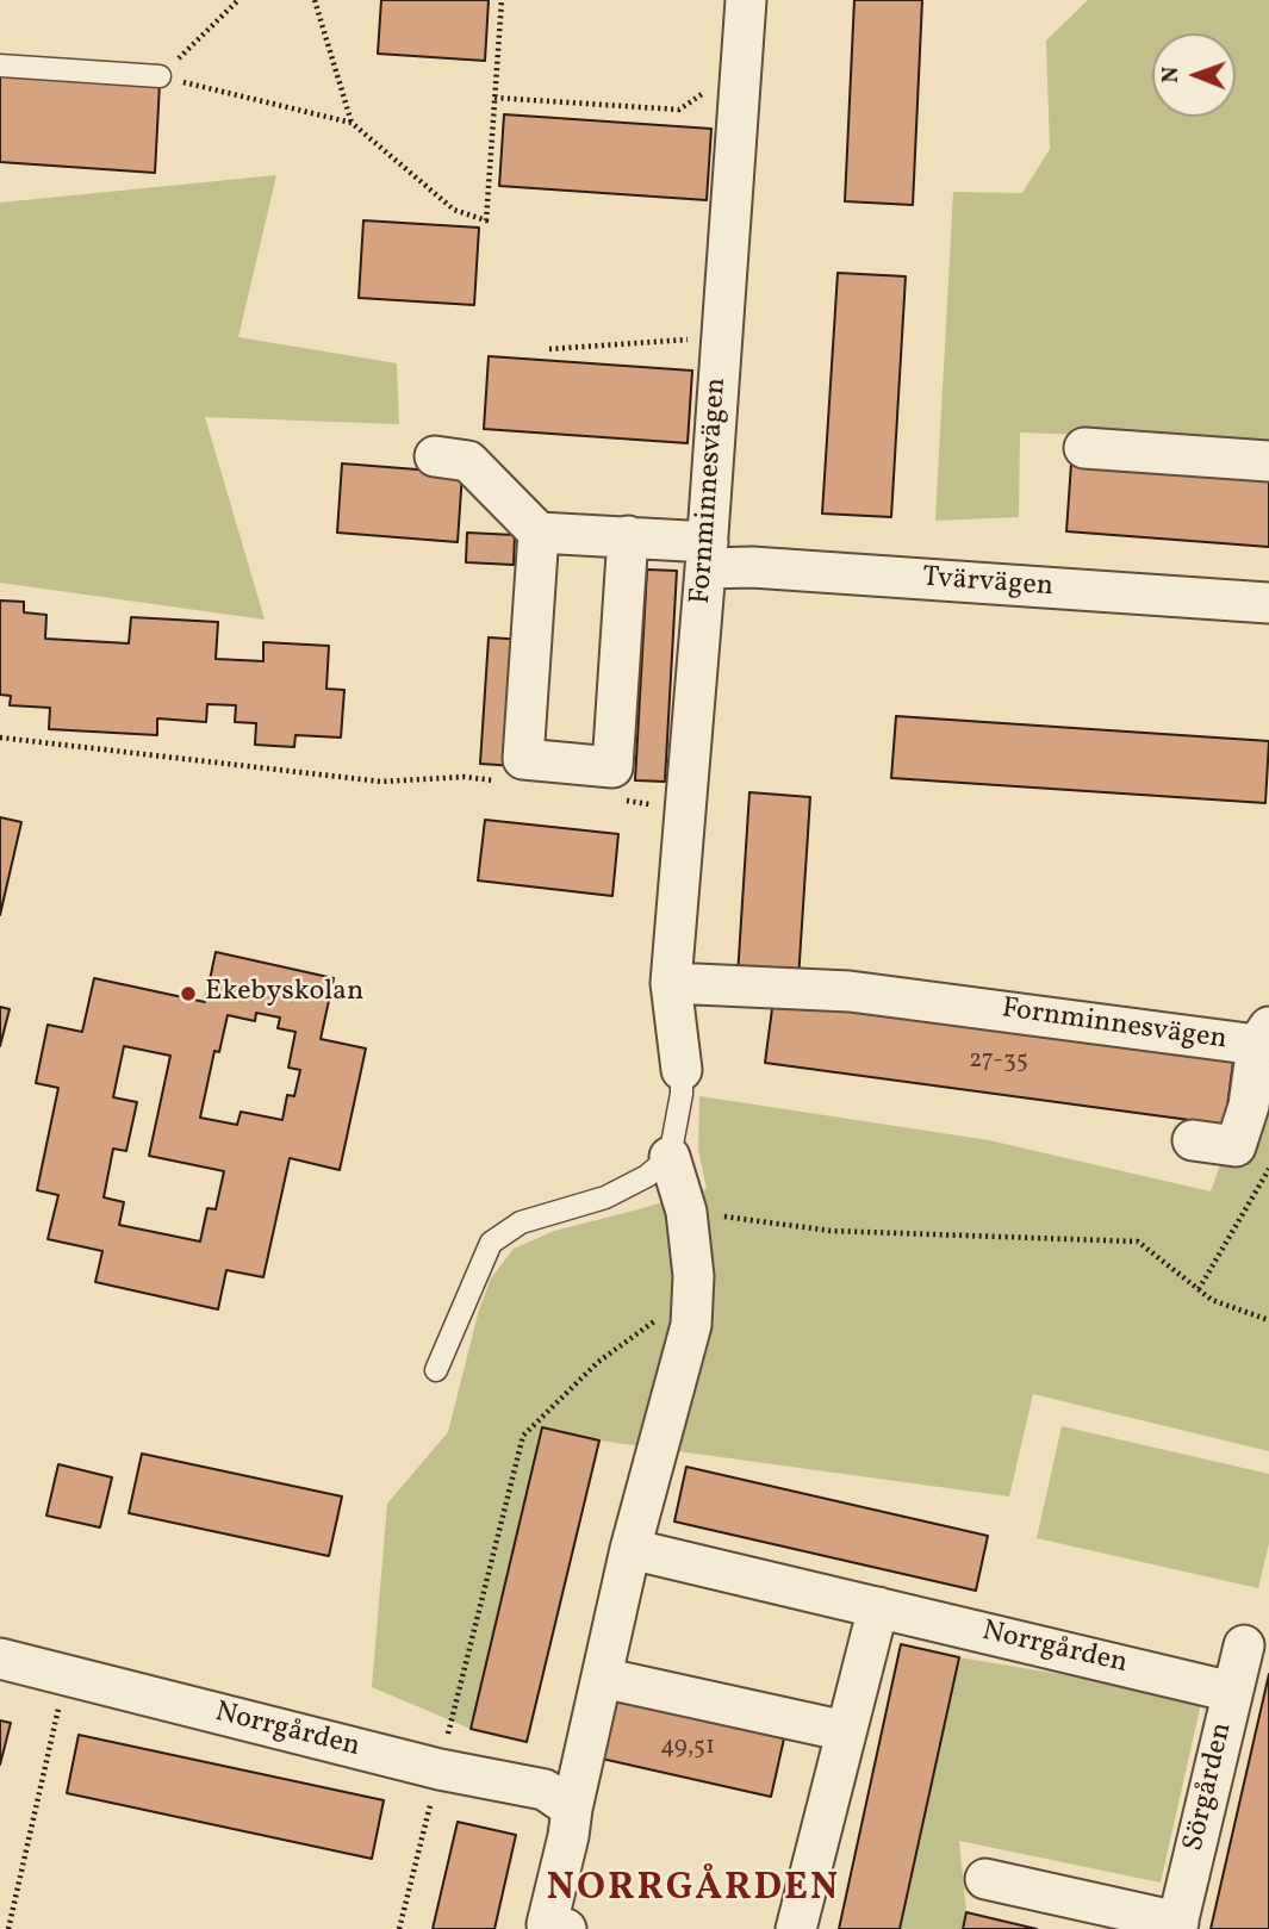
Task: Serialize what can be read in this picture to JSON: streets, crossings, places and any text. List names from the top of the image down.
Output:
{
  "streets": {
    "street": [
      "Fornminnesvägen",
      "Tvärvägen",
      "Norrgården",
      "Sörgården"
    ]
  },
  "crossings": [
    ["Fornminnesvägen", "Tvärvägen"],
    ["Norrgården", "Sörgården"]
  ],
  "districts": ["NORRGÅRDEN"],
  "places": ["Ekebyskolan"],
  "house_numbers": ["27-35", "49,51"],
  "north": "left"
}
